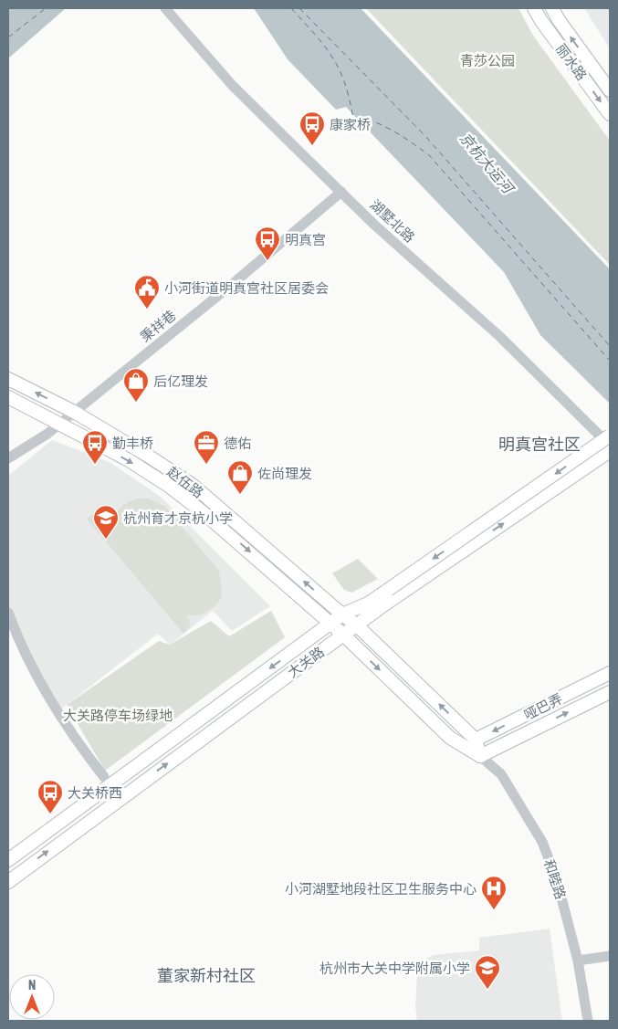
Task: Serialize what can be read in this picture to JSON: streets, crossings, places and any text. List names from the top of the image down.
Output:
{
  "streets": {
    "main road": [
      "丽水路",
      "赵伍路",
      "大关路",
      "哑巴弄",
      "和睦路"
    ],
    "street": ["湖墅北路", "秉祥巷"]
  },
  "crossings": [
    ["湖墅北路", "秉祥巷"],
    ["秉祥巷", "赵伍路"],
    ["赵伍路", "大关路"],
    ["赵伍路", "和睦路"],
    ["大关路", "和睦路"],
    ["哑巴弄", "和睦路"]
  ],
  "districts": ["明真宫社区", "董家新村社区"],
  "water": ["京杭大运河"],
  "parks": ["青莎公园", "大关路停车场绿地"],
  "places": {
    "bus stop": [
      "康家桥",
      "明真宫",
      "勤丰桥",
      "大关桥西"
    ],
    "public building": ["小河街道明真宫社区居委会"],
    "shop": ["后亿理发", "佐尚理发"],
    "office": ["德佑"],
    "school or university": ["杭州育才京杭小学", "杭州市大关中学附属小学"],
    "hospital": ["小河湖墅地段社区卫生服务中心"]
  },
  "north": "top"
}
